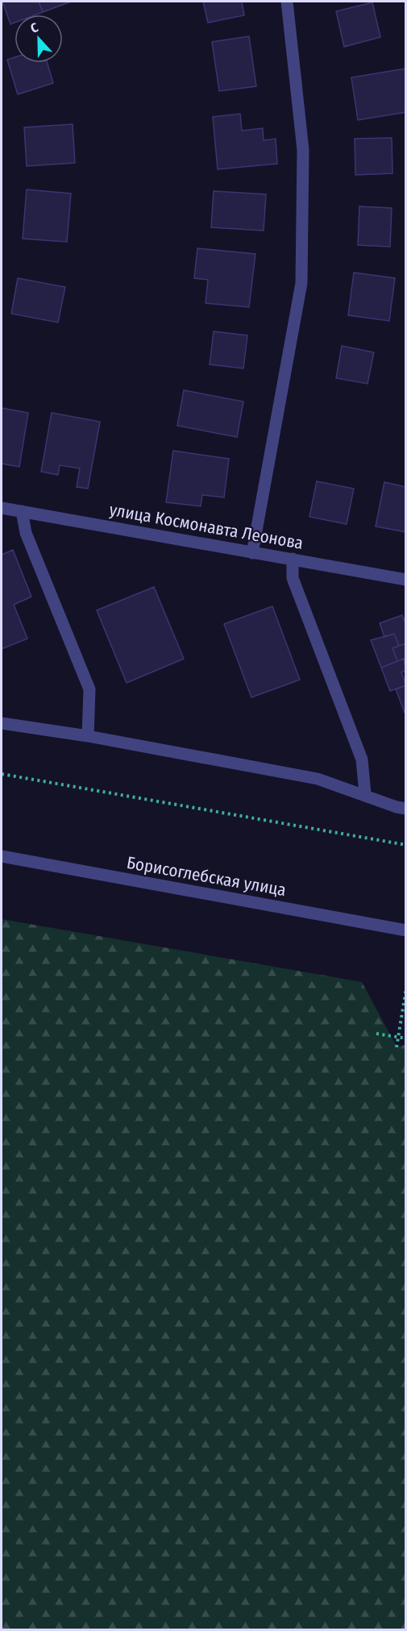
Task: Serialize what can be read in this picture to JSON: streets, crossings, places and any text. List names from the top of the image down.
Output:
{
  "streets": {
    "street": ["улица Космонавта Леонова", "Борисоглебская улица"]
  },
  "north": "top"
}
